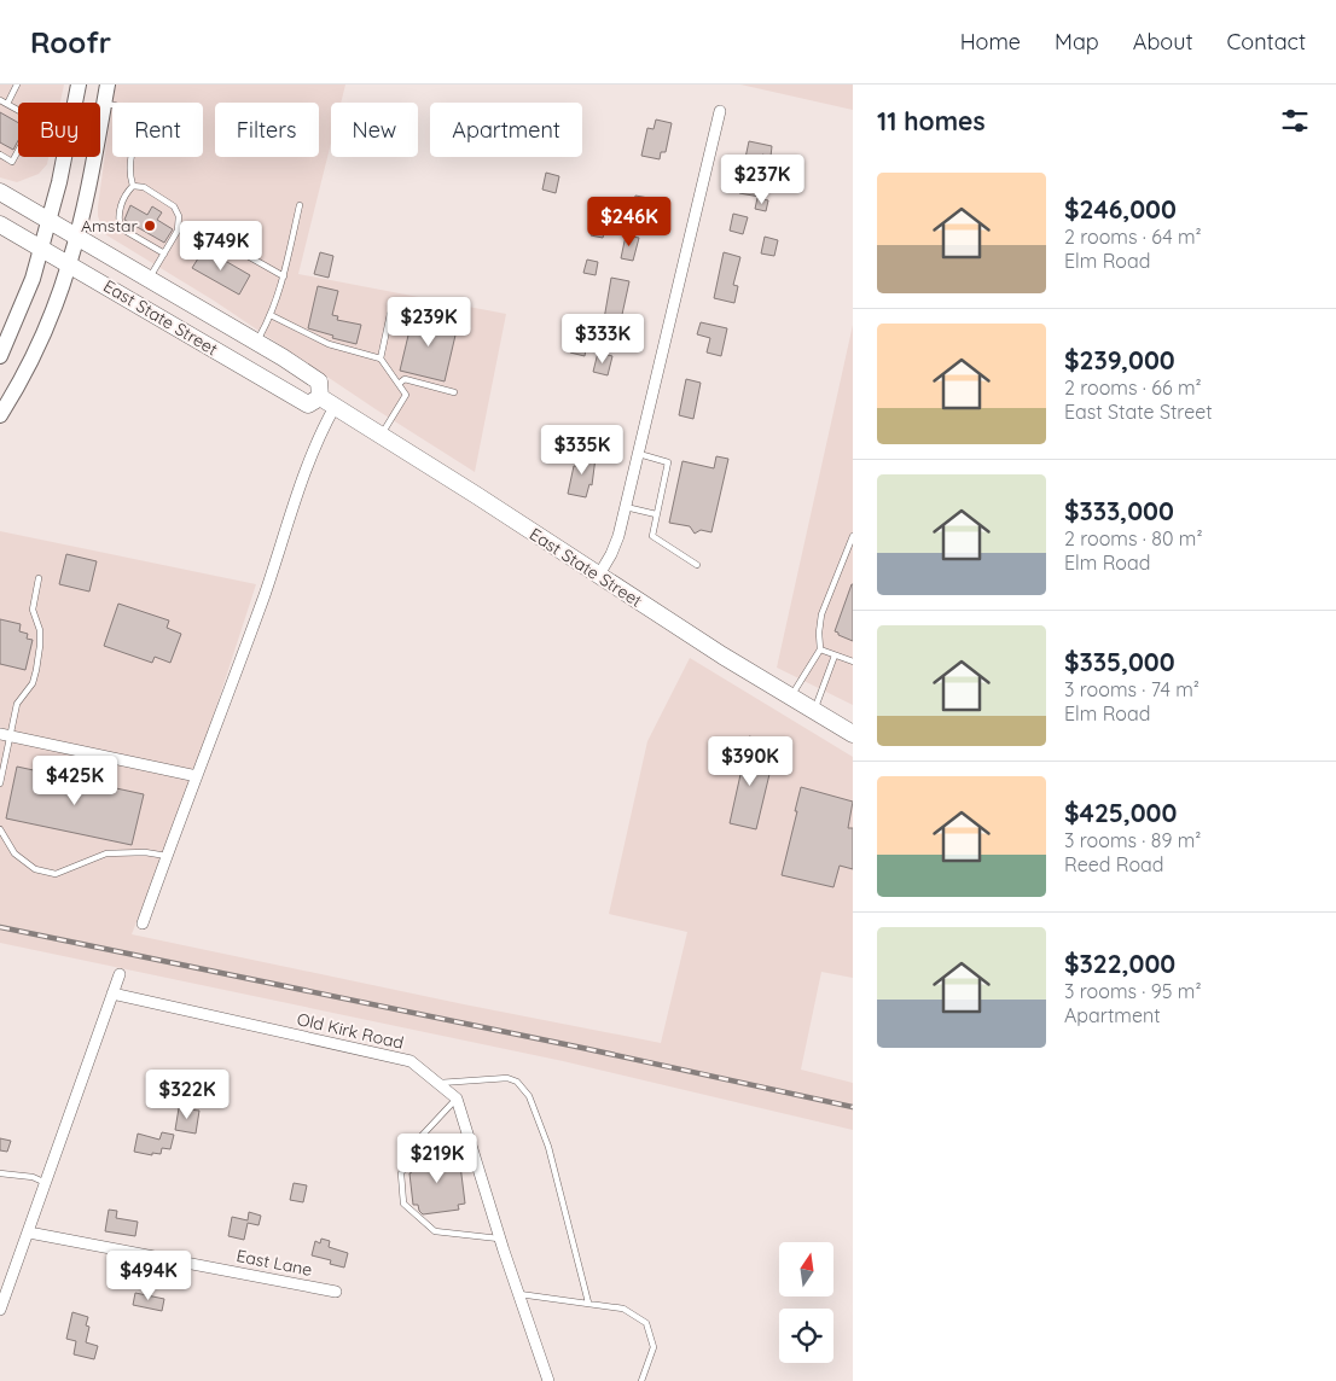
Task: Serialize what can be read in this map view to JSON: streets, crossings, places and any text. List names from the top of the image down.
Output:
{
  "streets": {
    "main road": ["East State Street"],
    "street": ["Old Kirk Road", "East Lane"]
  },
  "places": ["Amstar"],
  "north": "top",
  "page": {
    "header": "Roofr",
    "nav": [
      "Home",
      "Map",
      "About",
      "Contact"
    ],
    "heading": "11 homes",
    "chip": [
      "Buy",
      "Rent",
      "Filters",
      "New",
      "Apartment"
    ],
    "price": [
      "$237K",
      "$246K",
      "$749K",
      "$239K",
      "$333K",
      "$335K",
      "$390K",
      "$425K",
      "$322K",
      "$219K",
      "$494K"
    ],
    "list": [
      {
        "name": "$246,000",
        "note": "2 rooms · 64 m² · Elm Road"
      },
      {
        "name": "$239,000",
        "note": "2 rooms · 66 m² · East State Street"
      },
      {
        "name": "$333,000",
        "note": "2 rooms · 80 m² · Elm Road"
      },
      {
        "name": "$335,000",
        "note": "3 rooms · 74 m² · Elm Road"
      },
      {
        "name": "$425,000",
        "note": "3 rooms · 89 m² · Reed Road"
      },
      {
        "name": "$322,000",
        "note": "3 rooms · 95 m² · Apartment"
      }
    ]
  }
}
